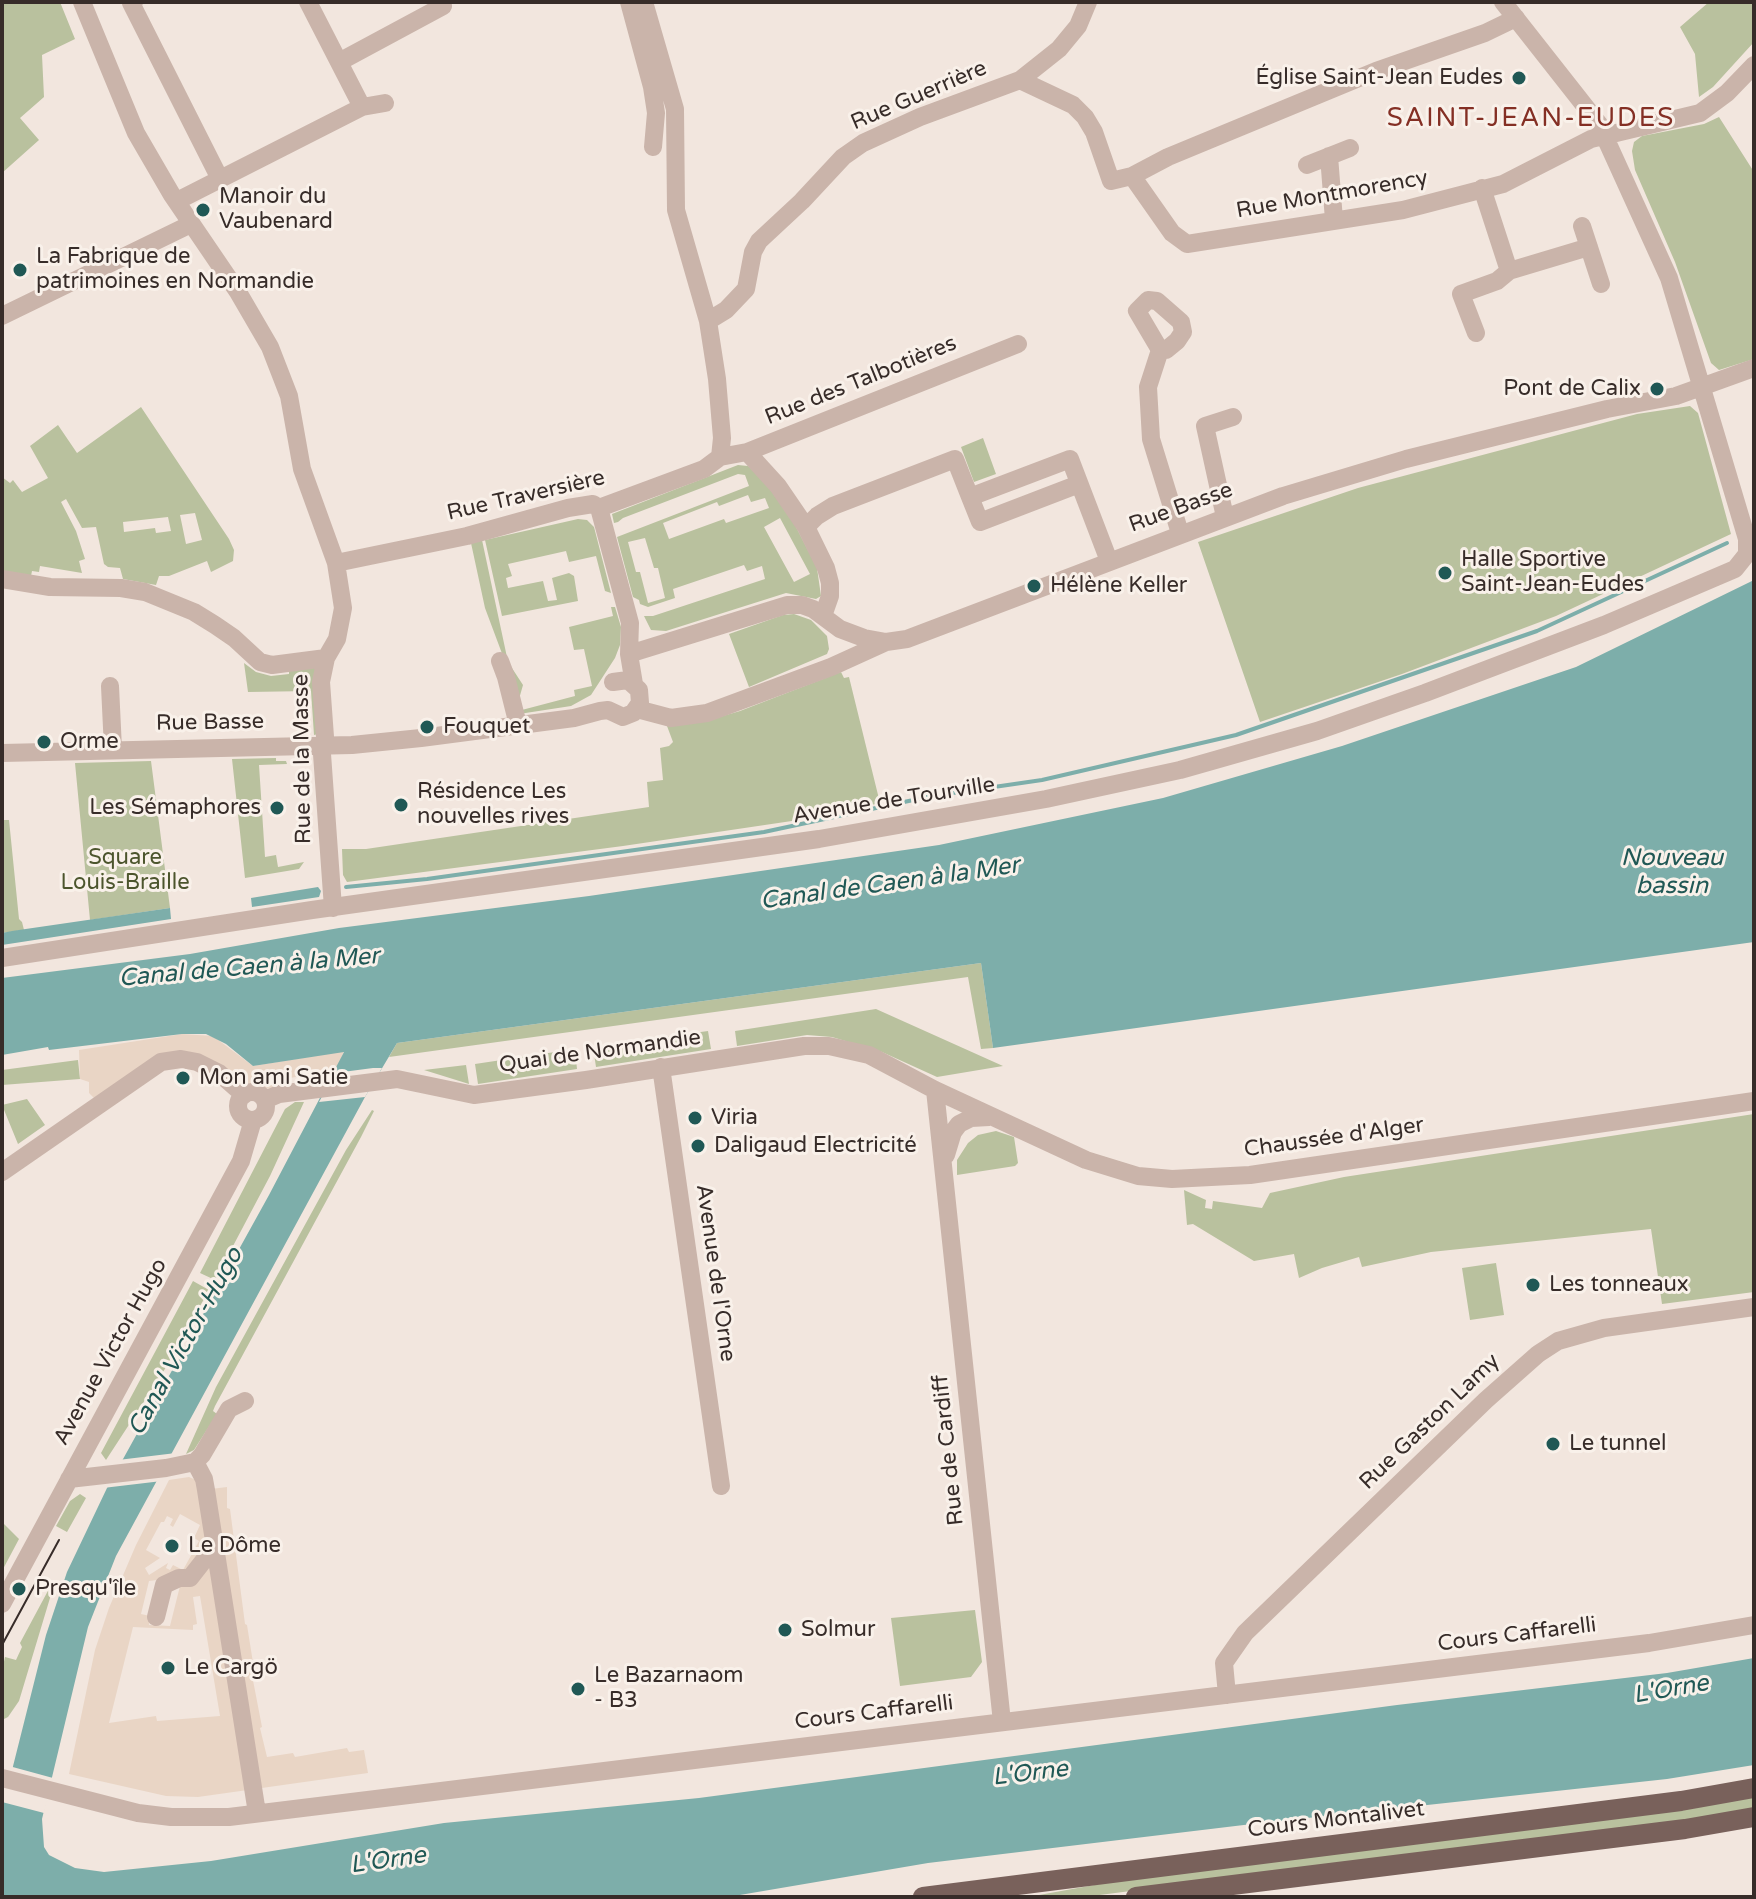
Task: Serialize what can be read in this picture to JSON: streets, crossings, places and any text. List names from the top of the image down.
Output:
{
  "streets": {
    "main road": ["Cours Montalivet"],
    "street": [
      "Rue Guerrière",
      "Rue Montmorency",
      "Rue des Talbotières",
      "Rue Traversière",
      "Rue Basse",
      "Rue de la Masse",
      "Avenue de Tourville",
      "Quai de Normandie",
      "Chaussée d'Alger",
      "Avenue de l'Orne",
      "Avenue Victor Hugo",
      "Rue Gaston Lamy",
      "Rue de Cardiff",
      "Cours Caffarelli"
    ]
  },
  "crossings": [
    ["Rue Guerrière", "Rue Montmorency"],
    ["Rue des Talbotières", "Rue Traversière"],
    ["Rue Traversière", "Rue de la Masse"],
    ["Rue Basse", "Rue de la Masse"],
    ["Rue Basse", "Avenue de Tourville"],
    ["Rue de la Masse", "Avenue de Tourville"],
    ["Quai de Normandie", "Chaussée d'Alger"],
    ["Quai de Normandie", "Avenue de l'Orne"],
    ["Quai de Normandie", "Avenue Victor Hugo"],
    ["Quai de Normandie", "Rue de Cardiff"],
    ["Chaussée d'Alger", "Rue de Cardiff"],
    ["Rue Gaston Lamy", "Cours Caffarelli"],
    ["Rue de Cardiff", "Cours Caffarelli"]
  ],
  "districts": ["SAINT-JEAN-EUDES"],
  "water": [
    "Nouveau bassin",
    "Canal de Caen à la Mer",
    "Canal Victor-Hugo",
    "L'Orne"
  ],
  "parks": ["Square Louis-Braille"],
  "places": [
    "Église Saint-Jean Eudes",
    "Manoir du Vaubenard",
    "La Fabrique de patrimoines en Normandie",
    "Pont de Calix",
    "Halle Sportive Saint-Jean-Eudes",
    "Hélène Keller",
    "Fouquet",
    "Orme",
    "Résidence Les nouvelles rives",
    "Les Sémaphores",
    "Mon ami Satie",
    "Viria",
    "Daligaud Electricité",
    "Les tonneaux",
    "Le tunnel",
    "Le Dôme",
    "Presqu'île",
    "Solmur",
    "Le Cargö",
    "Le Bazarnaom - B3"
  ]
}
